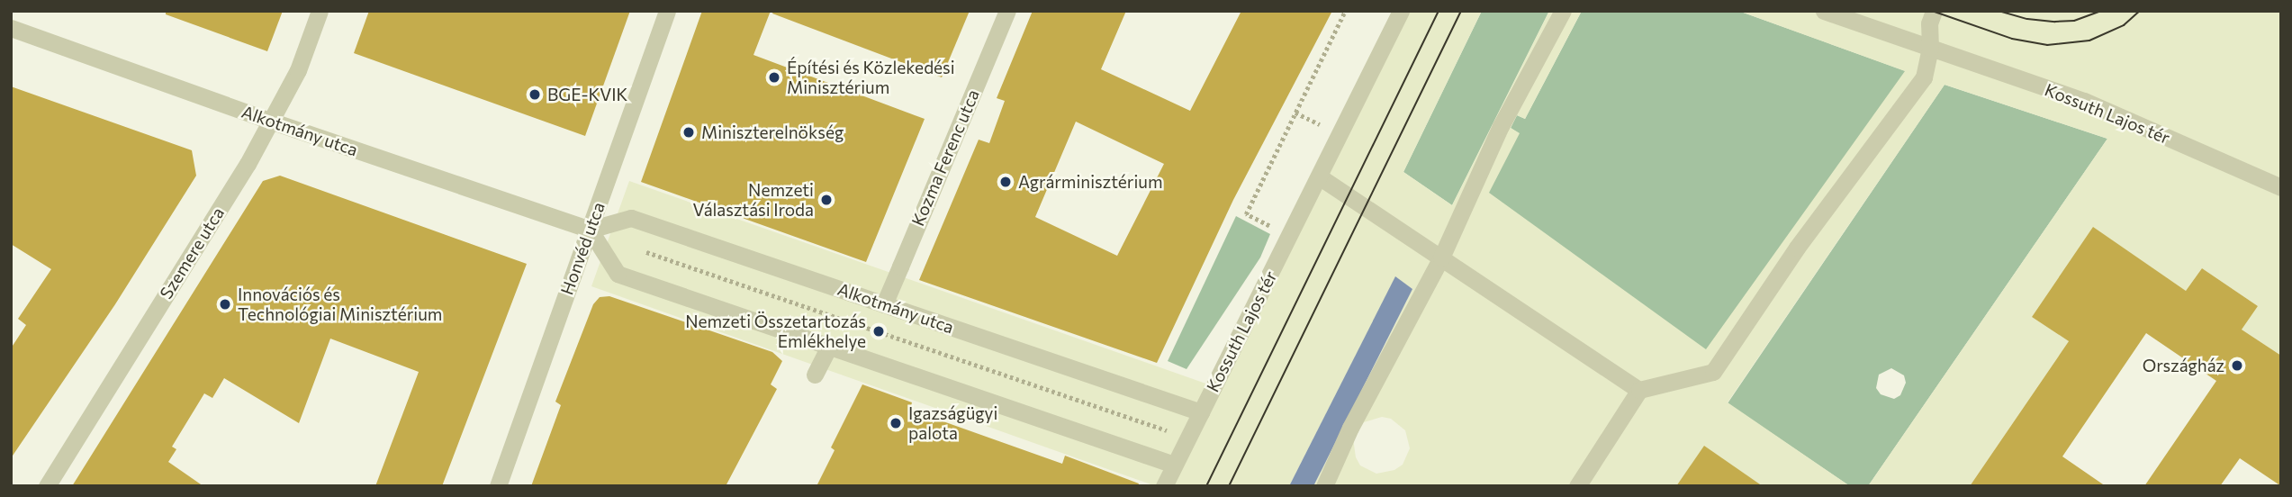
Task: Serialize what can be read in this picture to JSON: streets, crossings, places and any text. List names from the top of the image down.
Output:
{
  "streets": {
    "street": [
      "Kossuth Lajos tér",
      "Alkotmány utca",
      "Kozma Ferenc utca",
      "Honvéd utca",
      "Szemere utca"
    ]
  },
  "crossings": [
    ["Kossuth Lajos tér", "Alkotmány utca"],
    ["Alkotmány utca", "Kozma Ferenc utca"],
    ["Alkotmány utca", "Honvéd utca"],
    ["Alkotmány utca", "Szemere utca"]
  ],
  "places": [
    "Építési és Közlekedési Minisztérium",
    "BGE-KVIK",
    "Miniszterelnökség",
    "Agrárminisztérium",
    "Nemzeti Választási Iroda",
    "Innovációs és Technológiai Minisztérium",
    "Nemzeti Összetartozás Emlékhelye",
    "Országház",
    "Igazságügyi palota"
  ]
}
